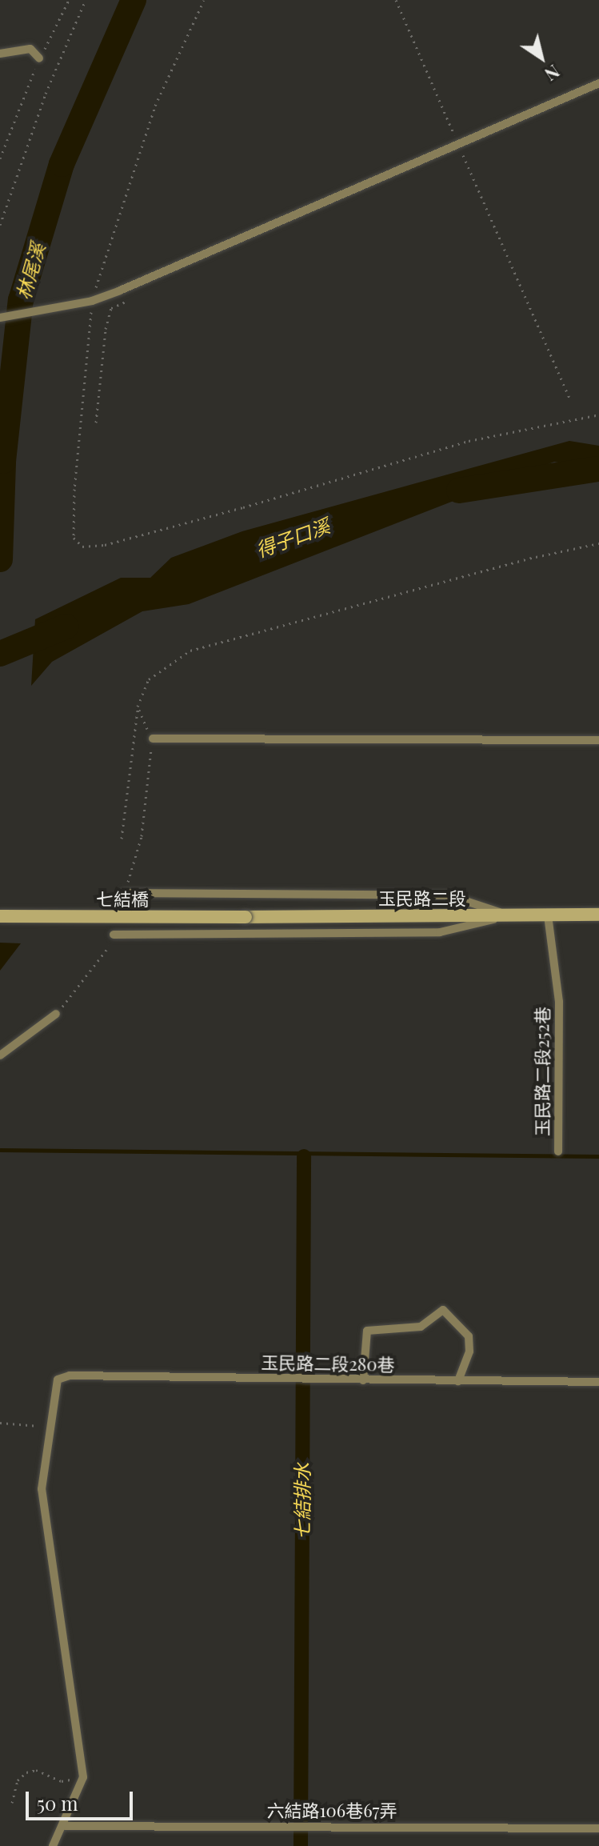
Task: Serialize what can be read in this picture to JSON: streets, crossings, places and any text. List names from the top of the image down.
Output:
{
  "streets": {
    "street": ["玉民路二段", "七結橋"],
    "lane": ["玉民路二段252巷", "玉民路二段280巷", "六結路106巷67弄"]
  },
  "crossings": [
    ["玉民路二段", "七結橋"],
    ["玉民路二段", "玉民路二段252巷"]
  ],
  "water": ["林尾溪", "得子口溪", "七結排水"],
  "scale_bar": "50 m",
  "north": "bottom right"
}
